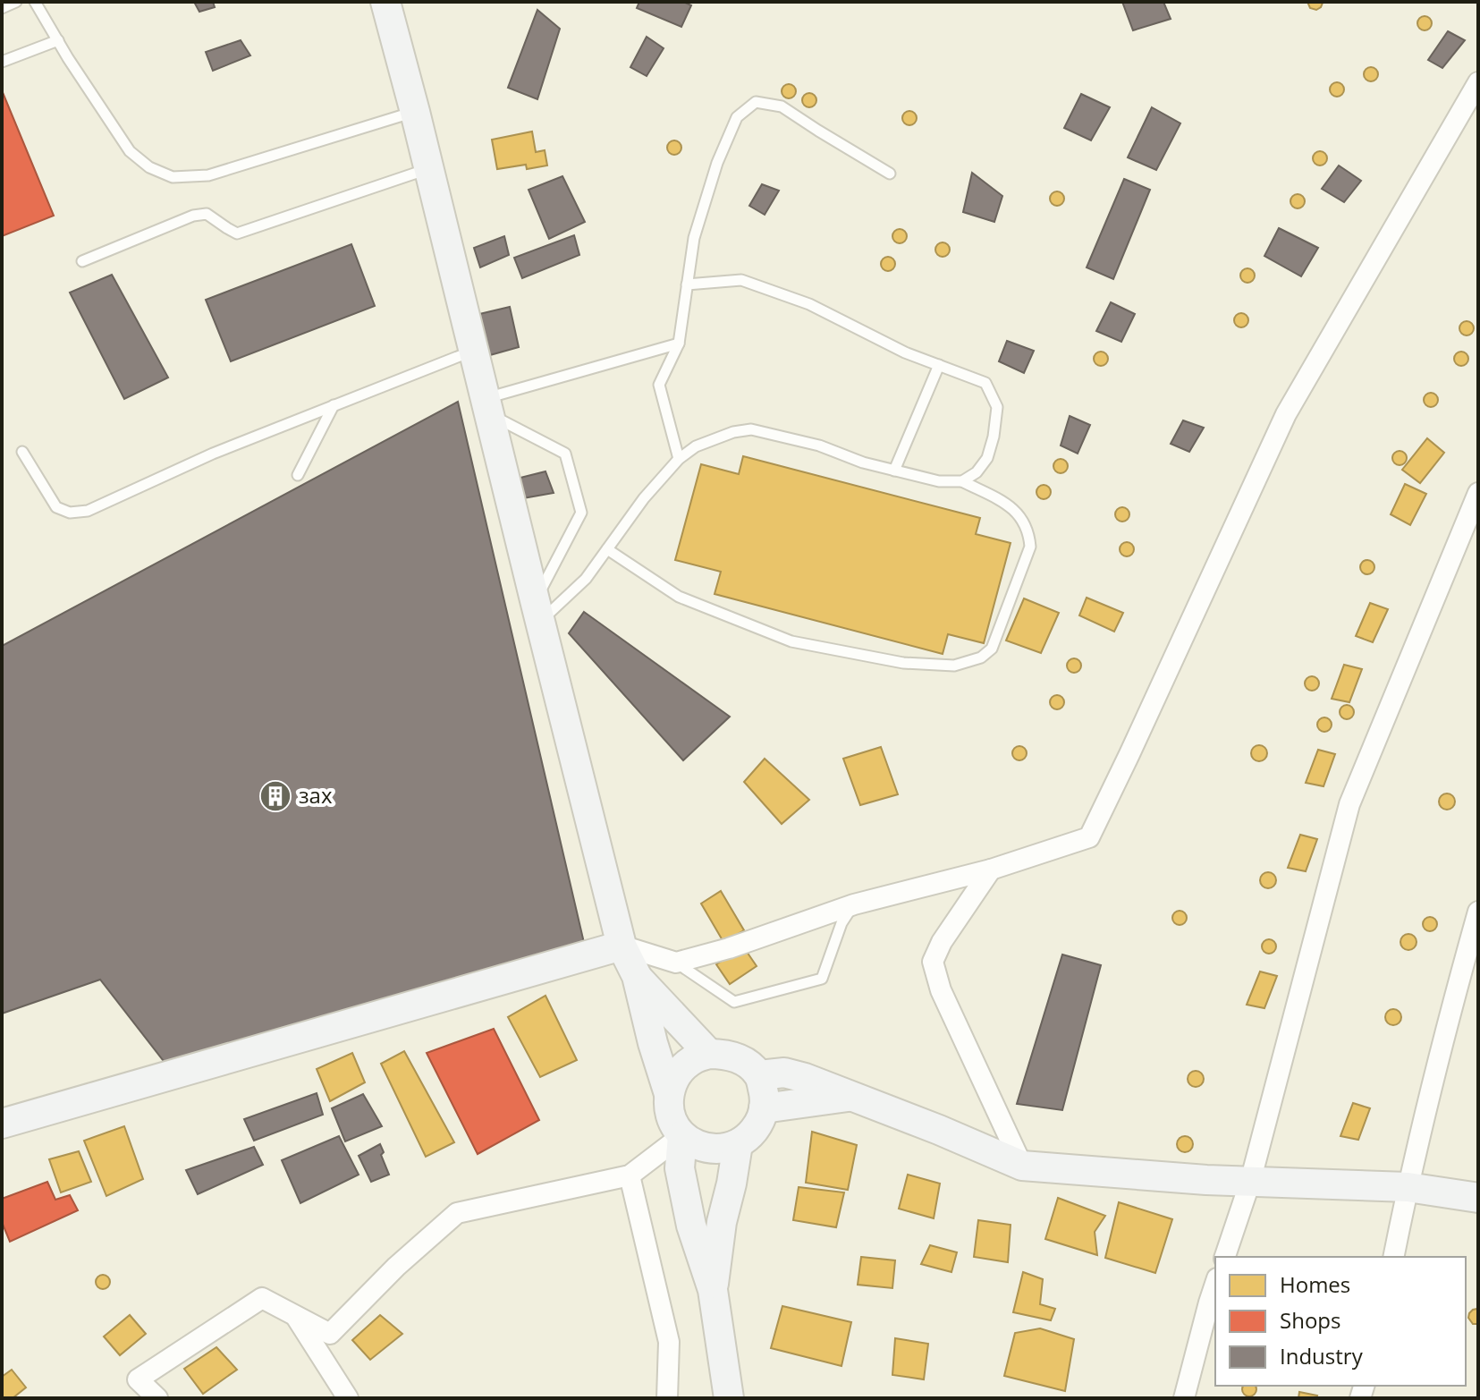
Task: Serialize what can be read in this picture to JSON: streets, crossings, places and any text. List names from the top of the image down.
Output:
{
  "places": {
    "building": ["зах"]
  },
  "legend": ["Homes", "Shops", "Industry"]
}
